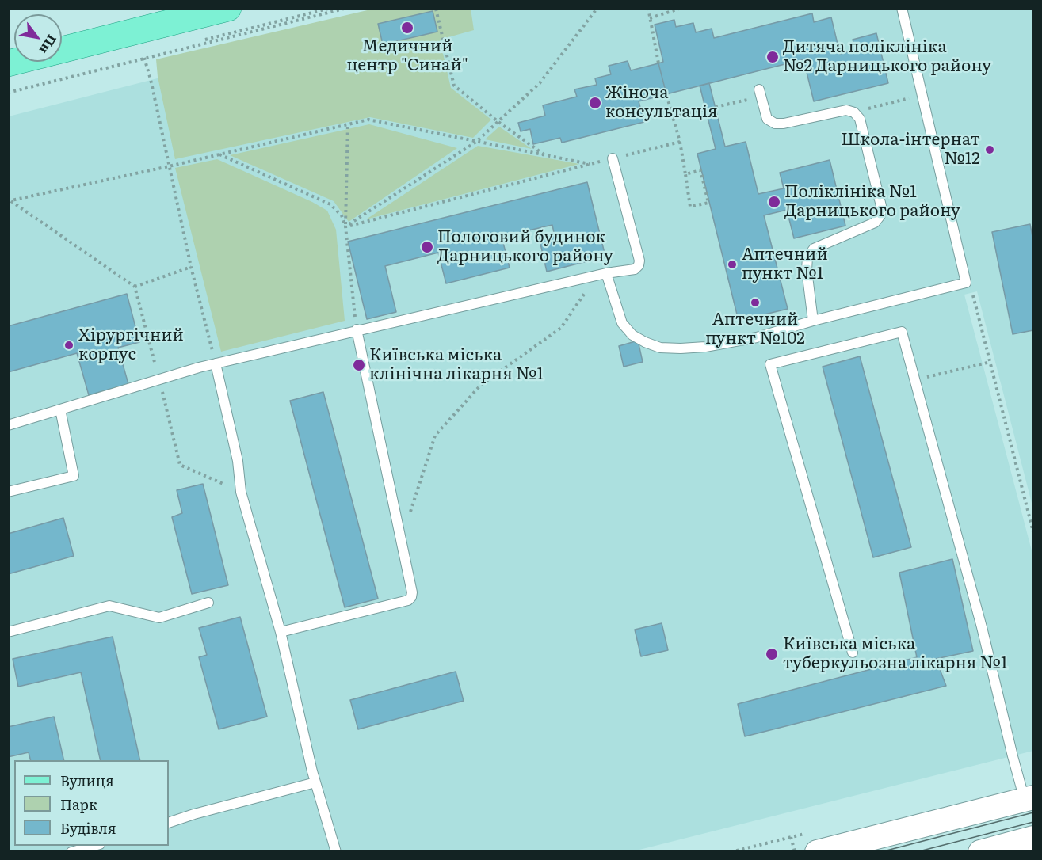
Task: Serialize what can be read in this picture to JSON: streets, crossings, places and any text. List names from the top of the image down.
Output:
{
  "places": [
    "Медичний центр \"Синай\"",
    "Дитяча поліклініка №2 Дарницького району",
    "Жіноча консультація",
    "Школа-інтернат №12",
    "Поліклініка №1 Дарницького району",
    "Пологовий будинок Дарницького району",
    "Аптечний пункт №1",
    "Аптечний пункт №102",
    "Хірургічний корпус",
    "Київська міська клінічна лікарня №1",
    "Київська міська туберкульозна лікарня №1"
  ],
  "legend": ["Вулиця", "Парк", "Будівля"],
  "north": "bottom right"
}
